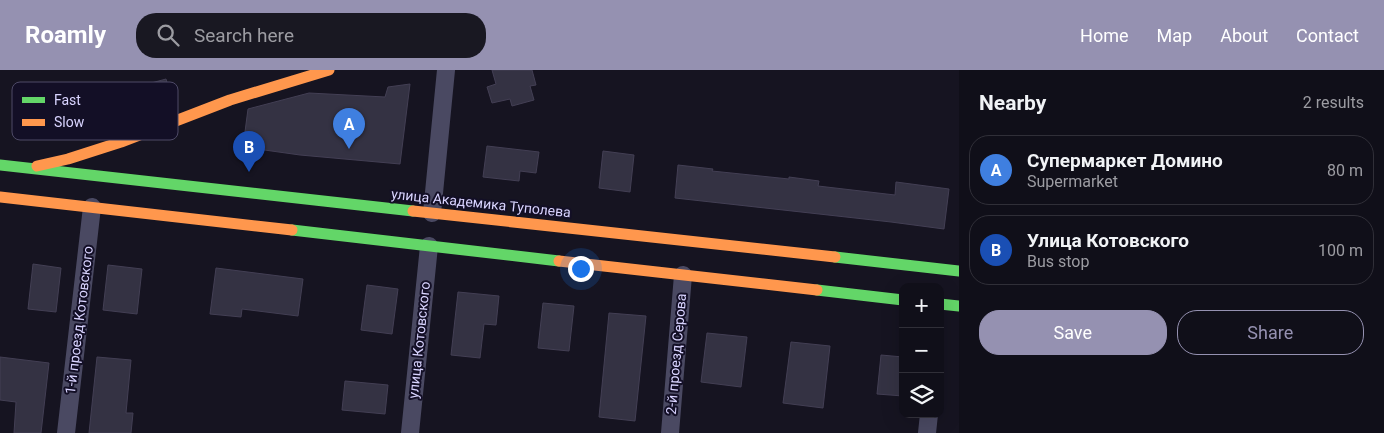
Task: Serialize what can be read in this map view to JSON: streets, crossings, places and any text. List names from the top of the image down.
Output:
{
  "streets": {
    "main road": ["улица Академика Туполева"],
    "street": ["1-й проезд Котовского", "улица Котовского", "2-й проезд Серова"]
  },
  "legend": ["Fast", "Slow"],
  "page": {
    "header": "Roamly",
    "search": "Search here",
    "nav": [
      "Home",
      "Map",
      "About",
      "Contact"
    ],
    "heading": ["Nearby", "2 results"],
    "pins": ["A", "B"],
    "list": [
      {
        "mark": "A",
        "name": "Супермаркет Домино",
        "note": "Supermarket",
        "value": "80 m"
      },
      {
        "mark": "B",
        "name": "Улица Котовского",
        "note": "Bus stop",
        "value": "100 m"
      }
    ],
    "map_buttons": ["+", "−"],
    "buttons": ["Save", "Share"]
  }
}
